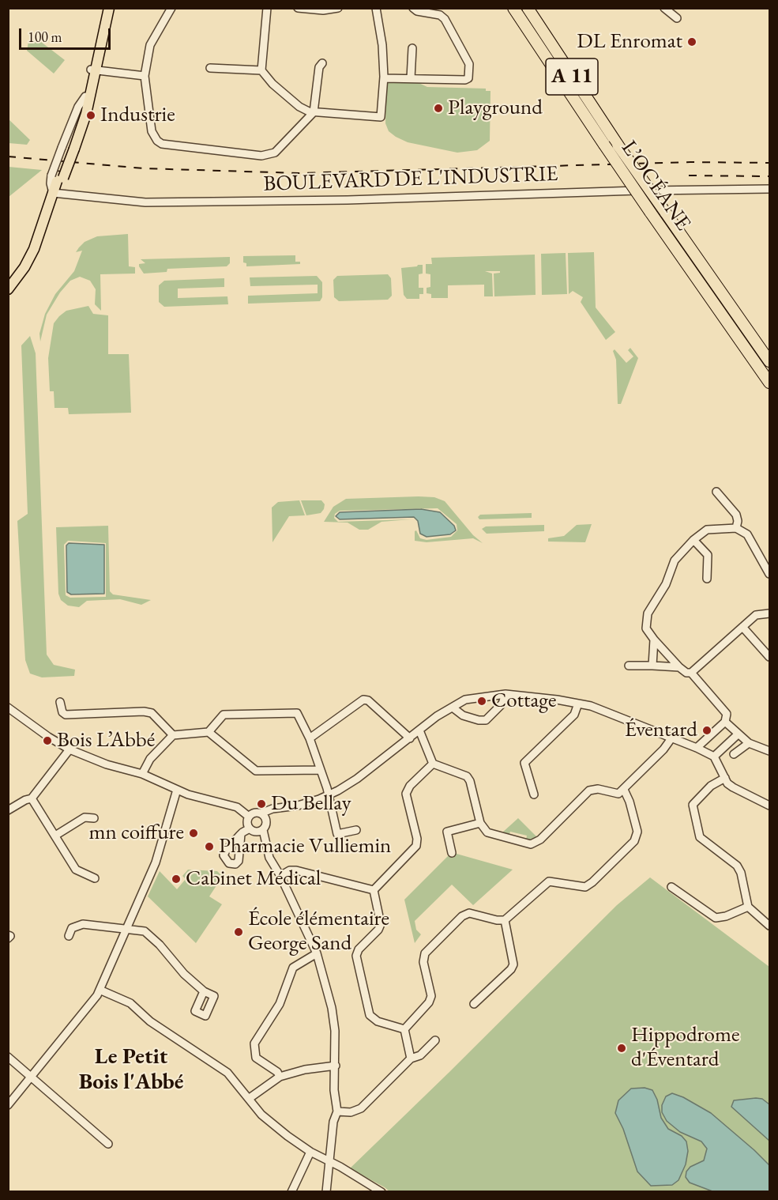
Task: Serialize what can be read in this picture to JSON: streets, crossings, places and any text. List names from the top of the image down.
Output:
{
  "streets": {
    "highway": ["A 11", "L’OCÉANE"],
    "street": ["BOULEVARD DE L'INDUSTRIE"]
  },
  "districts": ["Le Petit Bois l'Abbé"],
  "places": [
    "DL Enromat",
    "Playground",
    "Industrie",
    "Cottage",
    "Éventard",
    "Bois L’Abbé",
    "Du Bellay",
    "mn coiffure",
    "Pharmacie Vulliemin",
    "Cabinet Médical",
    "École élémentaire George Sand",
    "Hippodrome d'Éventard"
  ],
  "scale_bar": "100 m"
}
